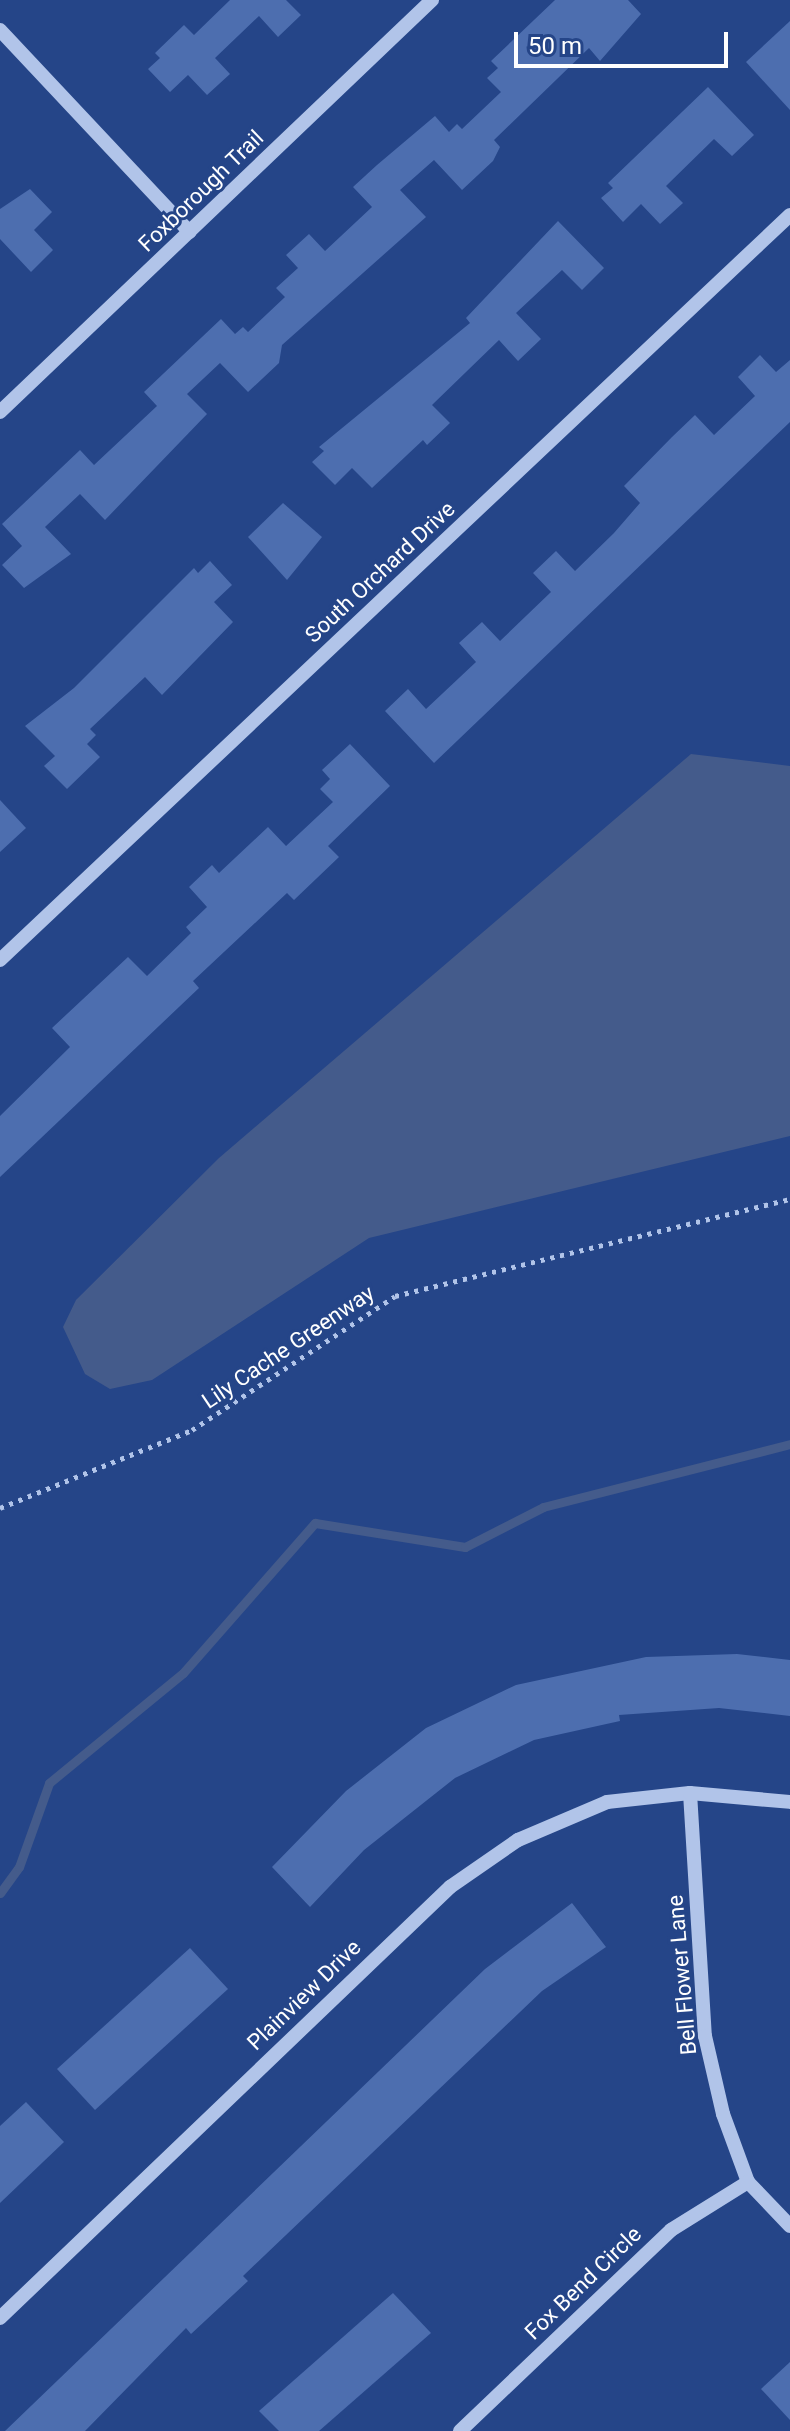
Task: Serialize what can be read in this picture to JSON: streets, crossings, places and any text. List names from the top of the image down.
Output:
{
  "streets": {
    "street": [
      "Foxborough Trail",
      "South Orchard Drive",
      "Bell Flower Lane",
      "Plainview Drive",
      "Fox Bend Circle"
    ],
    "path": ["Lily Cache Greenway"]
  },
  "crossings": [
    ["Bell Flower Lane", "Plainview Drive"],
    ["Bell Flower Lane", "Fox Bend Circle"]
  ],
  "scale_bar": "50 m"
}
